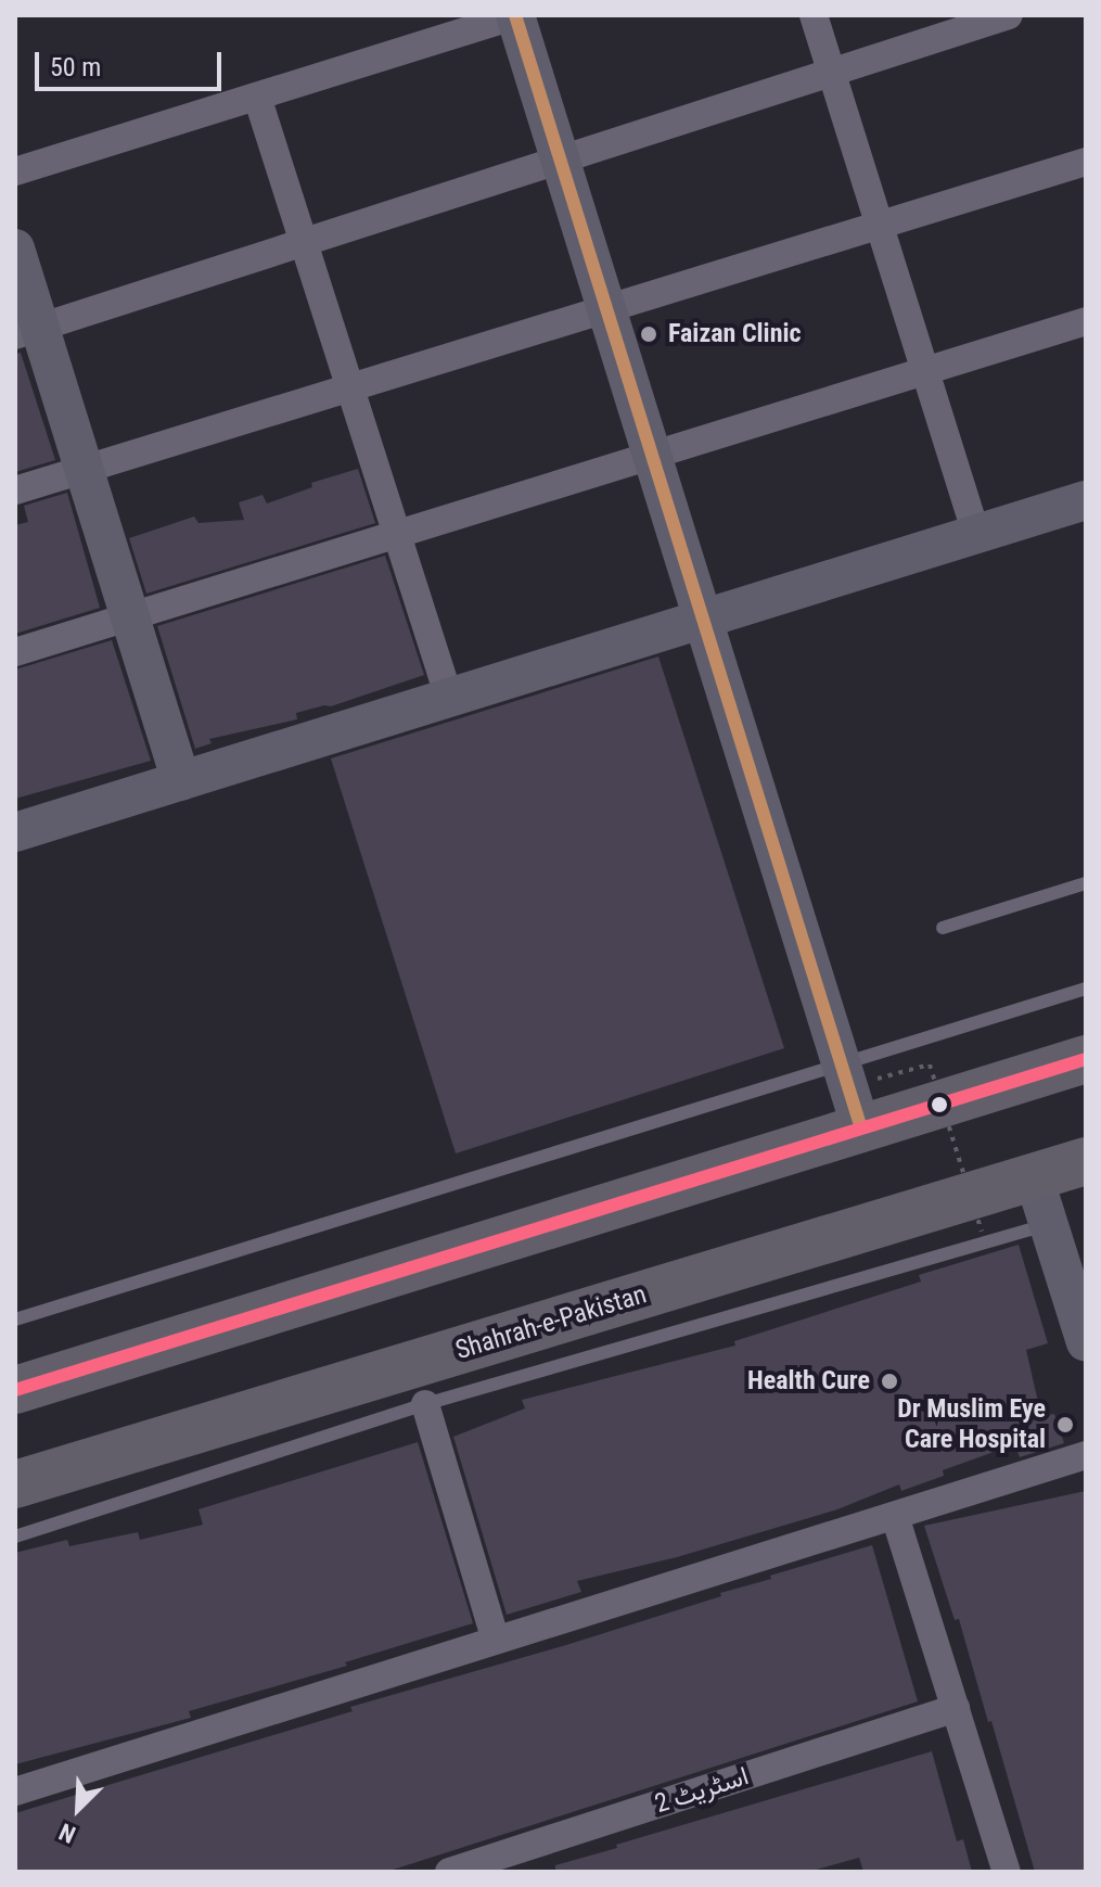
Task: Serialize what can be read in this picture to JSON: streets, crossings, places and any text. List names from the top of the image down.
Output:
{
  "streets": {
    "highway": ["Shahrah-e-Pakistan"],
    "street": ["اسٹریٹ 2"]
  },
  "places": ["Faizan Clinic", "Health Cure", "Dr Muslim Eye Care Hospital"],
  "scale_bar": "50 m",
  "north": "bottom left"
}
